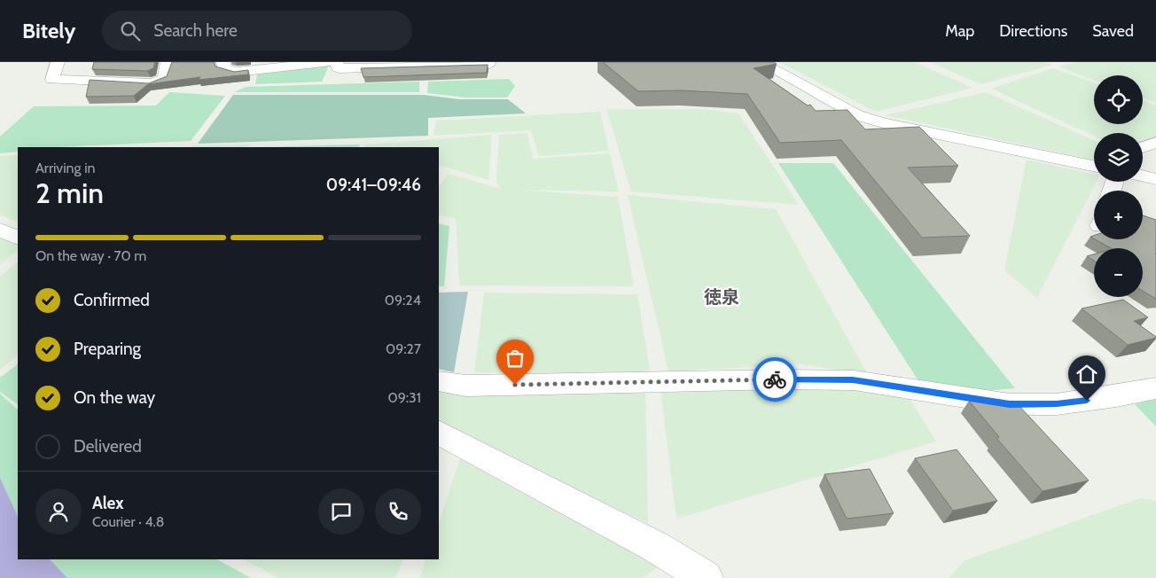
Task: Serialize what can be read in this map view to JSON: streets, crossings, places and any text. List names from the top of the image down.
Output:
{
  "districts": ["徳泉"],
  "page": {
    "header": "Bitely",
    "search": "Search here",
    "nav": ["Map", "Directions", "Saved"],
    "map_buttons": ["+", "−"],
    "heading": ["2 min", "Arriving in", "09:41–09:46"],
    "panel": ["Alex", "Courier · 4.8"],
    "bar": "On the way · 70 m",
    "list": [
      ["Confirmed", "09:24"],
      ["Preparing", "09:27"],
      ["On the way", "09:31"],
      "Delivered"
    ]
  }
}
